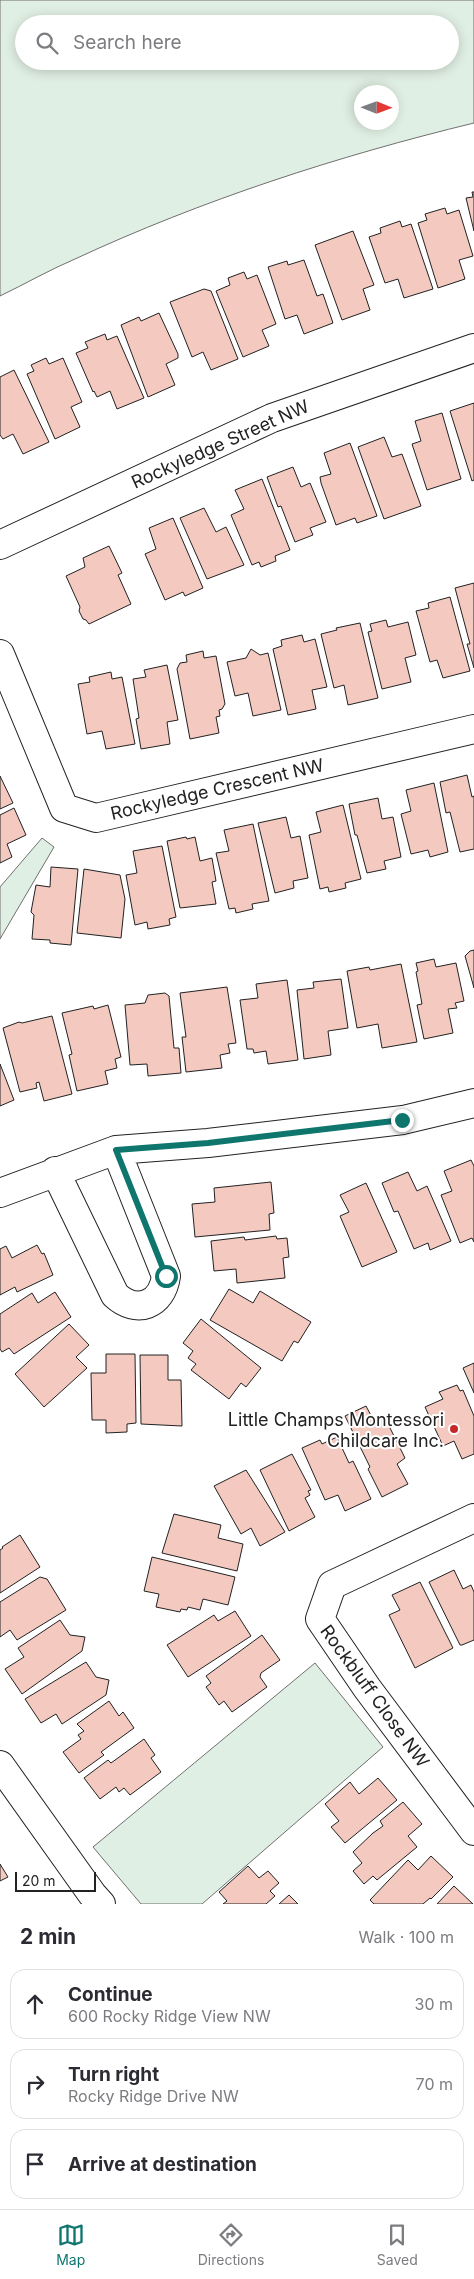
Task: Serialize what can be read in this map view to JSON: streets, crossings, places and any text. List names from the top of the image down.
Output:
{
  "streets": {
    "street": ["Rockyledge Street NW", "Rockyledge Crescent NW", "Rockbluff Close NW"]
  },
  "places": ["Little Champs Montessori Childcare Inc."],
  "scale_bar": "20 m",
  "north": "right",
  "page": {
    "search": "Search here",
    "scale": "20 m",
    "heading": ["2 min", "Walk · 100 m"],
    "list": [
      ["Continue", "600 Rocky Ridge View NW", "30 m"],
      ["Turn right", "Rocky Ridge Drive NW", "70 m"],
      "Arrive at destination"
    ],
    "nav": ["Map", "Directions", "Saved"]
  }
}
